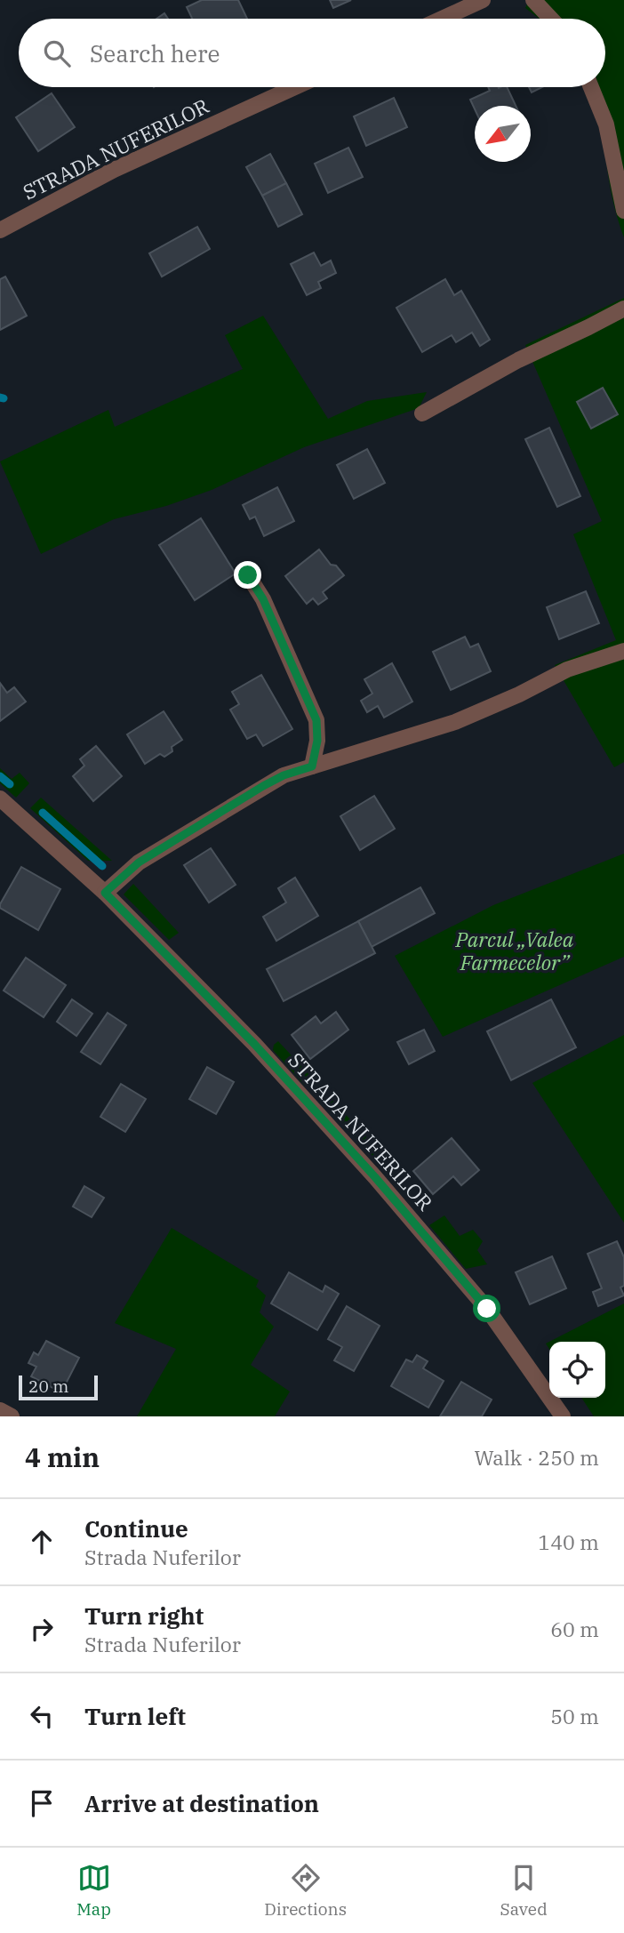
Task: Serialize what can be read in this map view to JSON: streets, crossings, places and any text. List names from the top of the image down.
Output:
{
  "streets": {
    "street": ["STRADA NUFERILOR"]
  },
  "parks": ["Parcul „Valea Farmecelor”"],
  "scale_bar": "20 m",
  "north": "bottom left",
  "page": {
    "search": "Search here",
    "scale": "20 m",
    "heading": ["4 min", "Walk · 250 m"],
    "list": [
      ["Continue", "Strada Nuferilor", "140 m"],
      ["Turn right", "Strada Nuferilor", "60 m"],
      ["Turn left", "50 m"],
      "Arrive at destination"
    ],
    "nav": ["Map", "Directions", "Saved"]
  }
}
